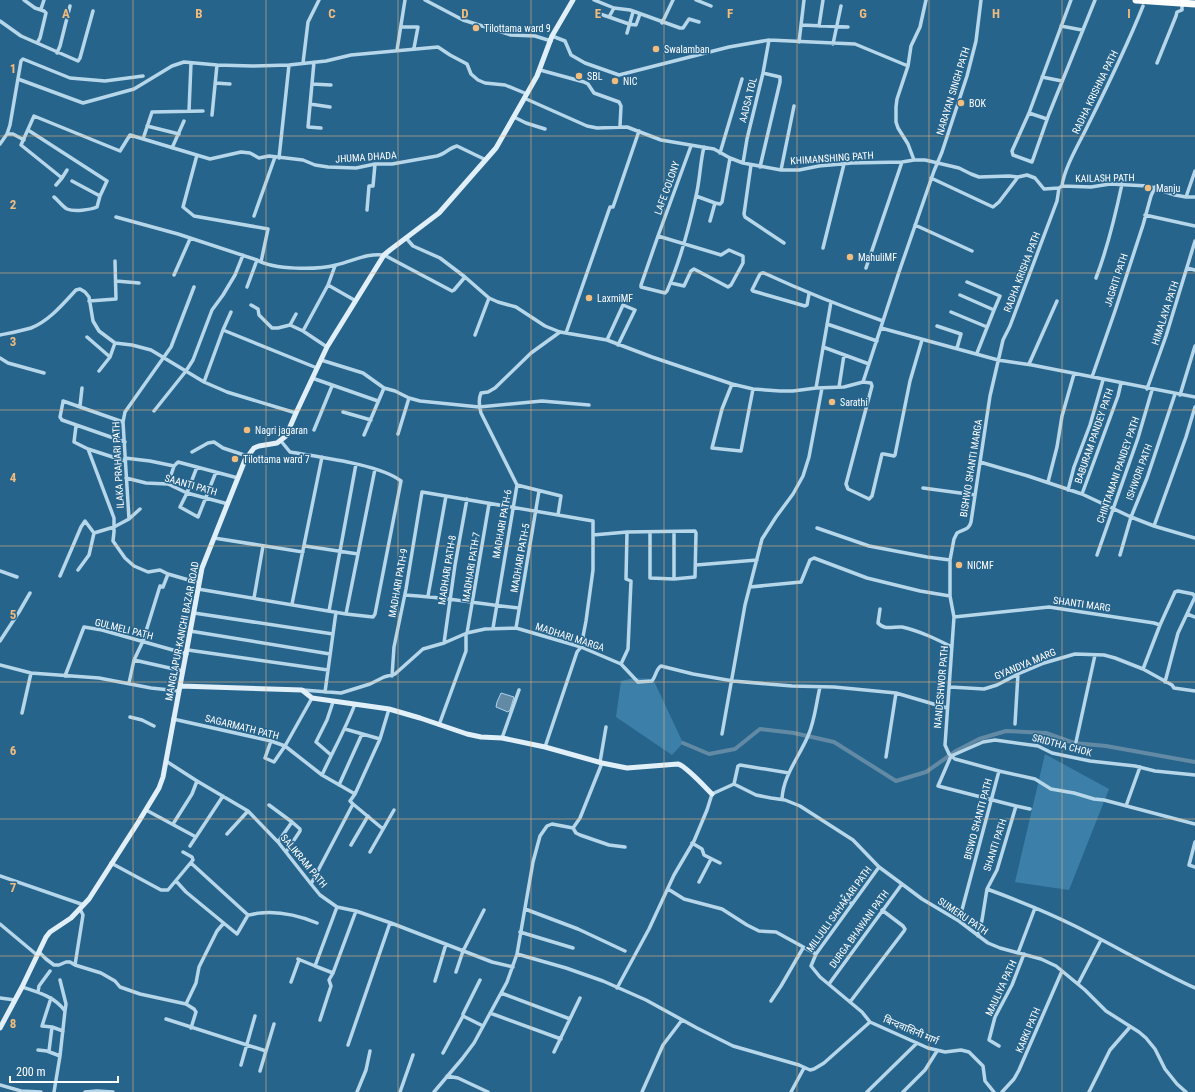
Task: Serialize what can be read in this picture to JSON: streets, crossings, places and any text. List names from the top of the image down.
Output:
{
  "streets": {
    "street": [
      "NARAYAN SINGH PATH",
      "RADHA KRISHNA PATH",
      "AADSA TOL",
      "JHUMA DHADA",
      "KHIMANSHING PATH",
      "KAILASH PATH",
      "LAFE COLONY",
      "RADHA KRISHA PATH",
      "JAGRITI PATH",
      "HIMALAYA PATH",
      "BABURAM PANDEY PATH",
      "ILAKA PRAHARI PATH",
      "BISHWO SHANTI MARGA",
      "CHINTAMANI PANDEY PATH",
      "ISHWORI PATH",
      "SAANTI PATH",
      "MADHARI PATH-6",
      "MADHARI PATH-5",
      "MADHARI PATH-7",
      "MADHARI PATH-8",
      "MADHARI PATH-9",
      "SHANTI MARG",
      "GULMELI PATH",
      "MANGLAPUR-KANCHI BAZAR ROAD",
      "MADHARI MARGA",
      "GYANDYA MARG",
      "NANDESHWOR PATH",
      "SAGARMATH PATH",
      "SRIDTHA CHOK",
      "BISWO SHANTI PATH",
      "SHANTI PATH",
      "SALIKRAM PATH",
      "MILIJULI SAHAKARI PATH",
      "SUMERU PATH",
      "DURGA BHAWANI PATH",
      "MAULIYA PATH",
      "बिन्दवासिनी मार्ग",
      "KARKI PATH"
    ]
  },
  "crossings": [
    ["NARAYAN SINGH PATH", "KHIMANSHING PATH"],
    ["RADHA KRISHNA PATH", "KAILASH PATH"],
    ["RADHA KRISHNA PATH", "RADHA KRISHA PATH"],
    ["AADSA TOL", "KHIMANSHING PATH"],
    ["KHIMANSHING PATH", "KAILASH PATH"],
    ["KHIMANSHING PATH", "LAFE COLONY"],
    ["KAILASH PATH", "RADHA KRISHA PATH"],
    ["KAILASH PATH", "JAGRITI PATH"],
    ["RADHA KRISHA PATH", "BISHWO SHANTI MARGA"],
    ["ILAKA PRAHARI PATH", "SAANTI PATH"],
    ["BISHWO SHANTI MARGA", "SHANTI MARG"],
    ["BISHWO SHANTI MARGA", "NANDESHWOR PATH"],
    ["SAANTI PATH", "MANGLAPUR-KANCHI BAZAR ROAD"],
    ["MADHARI PATH-6", "MADHARI MARGA"],
    ["MADHARI PATH-5", "MADHARI MARGA"],
    ["MADHARI PATH-7", "MADHARI MARGA"],
    ["MADHARI PATH-8", "MADHARI MARGA"],
    ["MADHARI PATH-9", "MADHARI MARGA"],
    ["SHANTI MARG", "NANDESHWOR PATH"],
    ["GULMELI PATH", "MANGLAPUR-KANCHI BAZAR ROAD"],
    ["MANGLAPUR-KANCHI BAZAR ROAD", "SAGARMATH PATH"],
    ["MANGLAPUR-KANCHI BAZAR ROAD", "SALIKRAM PATH"],
    ["MADHARI MARGA", "NANDESHWOR PATH"],
    ["GYANDYA MARG", "NANDESHWOR PATH"],
    ["NANDESHWOR PATH", "SRIDTHA CHOK"],
    ["NANDESHWOR PATH", "BISWO SHANTI PATH"],
    ["NANDESHWOR PATH", "SHANTI PATH"],
    ["SRIDTHA CHOK", "BISWO SHANTI PATH"],
    ["SRIDTHA CHOK", "SHANTI PATH"],
    ["BISWO SHANTI PATH", "SHANTI PATH"],
    ["BISWO SHANTI PATH", "SUMERU PATH"],
    ["SHANTI PATH", "SUMERU PATH"],
    ["MILIJULI SAHAKARI PATH", "SUMERU PATH"],
    ["MILIJULI SAHAKARI PATH", "DURGA BHAWANI PATH"],
    ["SUMERU PATH", "DURGA BHAWANI PATH"],
    ["SUMERU PATH", "MAULIYA PATH"],
    ["SUMERU PATH", "KARKI PATH"]
  ],
  "places": [
    "Tilottama ward 9",
    "Swalamban",
    "SBL",
    "NIC",
    "BOK",
    "Manju",
    "MahuliMF",
    "LaxmiMF",
    "Sarathi",
    "Nagri jagaran",
    "Tilottama ward 7",
    "NICMF"
  ],
  "scale_bar": "200 m",
  "grid": {
    "columns": [
      "A",
      "B",
      "C",
      "D",
      "E",
      "F",
      "G",
      "H",
      "I"
    ],
    "rows": [
      "1",
      "2",
      "3",
      "4",
      "5",
      "6",
      "7",
      "8"
    ]
  }
}
